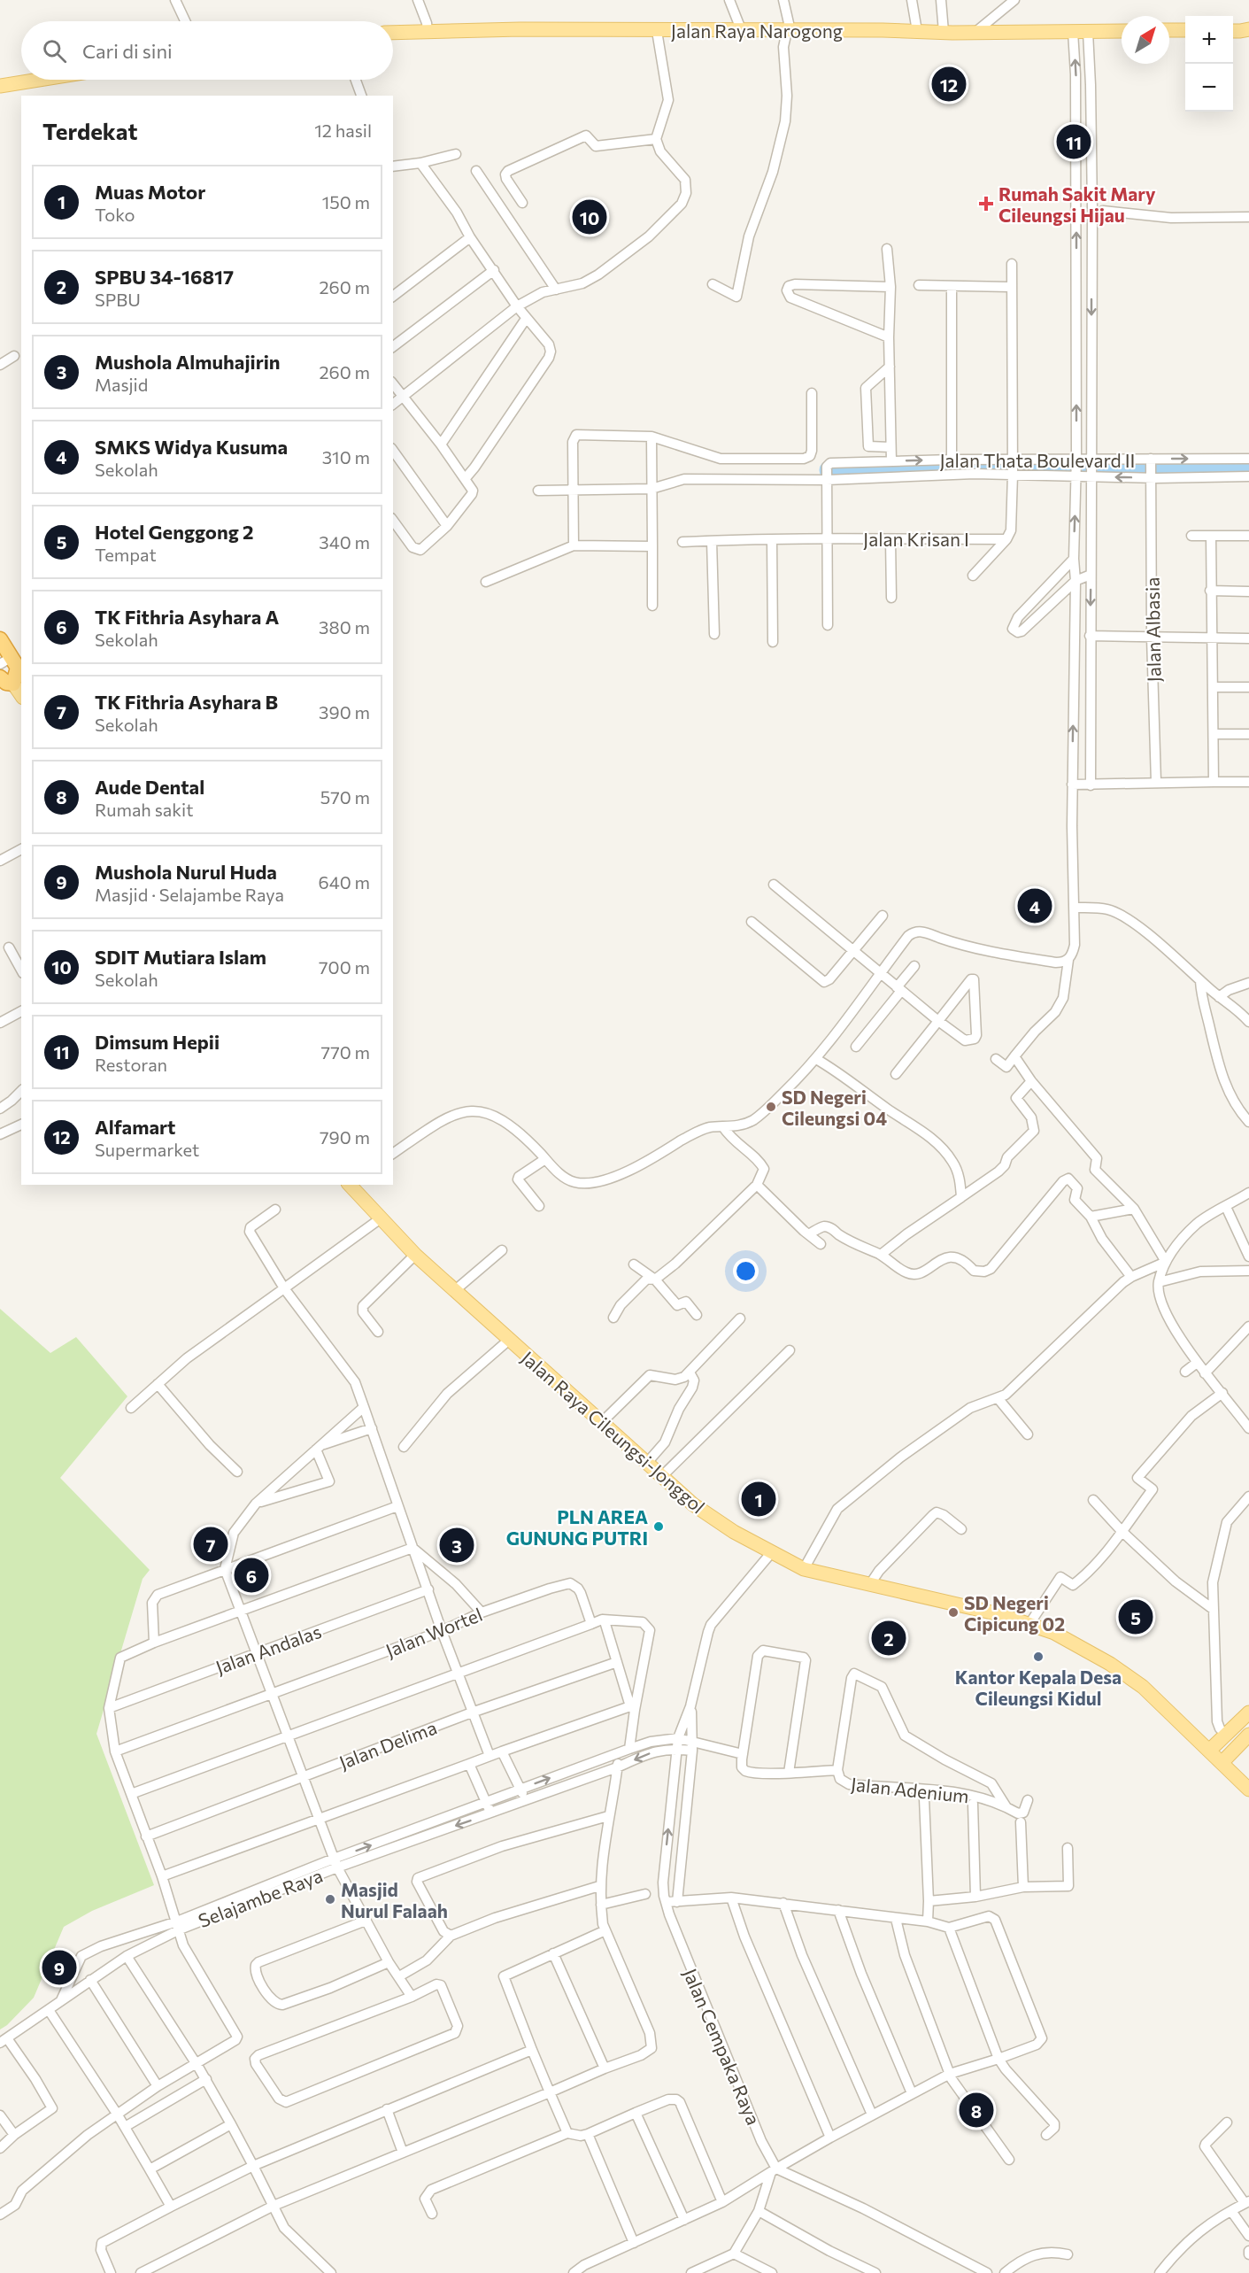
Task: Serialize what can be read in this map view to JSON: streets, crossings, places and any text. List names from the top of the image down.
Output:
{
  "streets": {
    "main road": ["Jalan Raya Narogong", "Jalan Raya Cileungsi-Jonggol"],
    "street": [
      "Jalan Thata Boulevard II",
      "Jalan Krisan I",
      "Jalan Albasia",
      "Jalan Wortel",
      "Jalan Andalas",
      "Jalan Delima",
      "Jalan Adenium",
      "Selajambe Raya",
      "Jalan Cempaka Raya"
    ]
  },
  "crossings": [
    ["Jalan Thata Boulevard II", "Jalan Albasia"],
    ["Jalan Adenium", "Selajambe Raya"]
  ],
  "places": {
    "health": ["Rumah Sakit Mary Cileungsi Hijau"],
    "other": [
      "SD Negeri Cileungsi 04",
      "PLN AREA GUNUNG PUTRI",
      "SD Negeri Cipicung 02",
      "Kantor Kepala Desa Cileungsi Kidul",
      "Masjid Nurul Falaah"
    ]
  },
  "north": "top right",
  "page": {
    "map_buttons": ["+", "−"],
    "search": "Cari di sini",
    "pins": [
      "12",
      "11",
      "10",
      "4",
      "1",
      "7",
      "3",
      "6",
      "5",
      "2",
      "9",
      "8"
    ],
    "heading": ["Terdekat", "12 hasil"],
    "list": [
      {
        "mark": "1",
        "name": "Muas Motor",
        "note": "Toko",
        "value": "150 m"
      },
      {
        "mark": "2",
        "name": "SPBU 34-16817",
        "note": "SPBU",
        "value": "260 m"
      },
      {
        "mark": "3",
        "name": "Mushola Almuhajirin",
        "note": "Masjid",
        "value": "260 m"
      },
      {
        "mark": "4",
        "name": "SMKS Widya Kusuma",
        "note": "Sekolah",
        "value": "310 m"
      },
      {
        "mark": "5",
        "name": "Hotel Genggong 2",
        "note": "Tempat",
        "value": "340 m"
      },
      {
        "mark": "6",
        "name": "TK Fithria Asyhara A",
        "note": "Sekolah",
        "value": "380 m"
      },
      {
        "mark": "7",
        "name": "TK Fithria Asyhara B",
        "note": "Sekolah",
        "value": "390 m"
      },
      {
        "mark": "8",
        "name": "Aude Dental",
        "note": "Rumah sakit",
        "value": "570 m"
      },
      {
        "mark": "9",
        "name": "Mushola Nurul Huda",
        "note": "Masjid · Selajambe Raya",
        "value": "640 m"
      },
      {
        "mark": "10",
        "name": "SDIT Mutiara Islam",
        "note": "Sekolah",
        "value": "700 m"
      },
      {
        "mark": "11",
        "name": "Dimsum Hepii",
        "note": "Restoran",
        "value": "770 m"
      },
      {
        "mark": "12",
        "name": "Alfamart",
        "note": "Supermarket",
        "value": "790 m"
      }
    ]
  }
}
